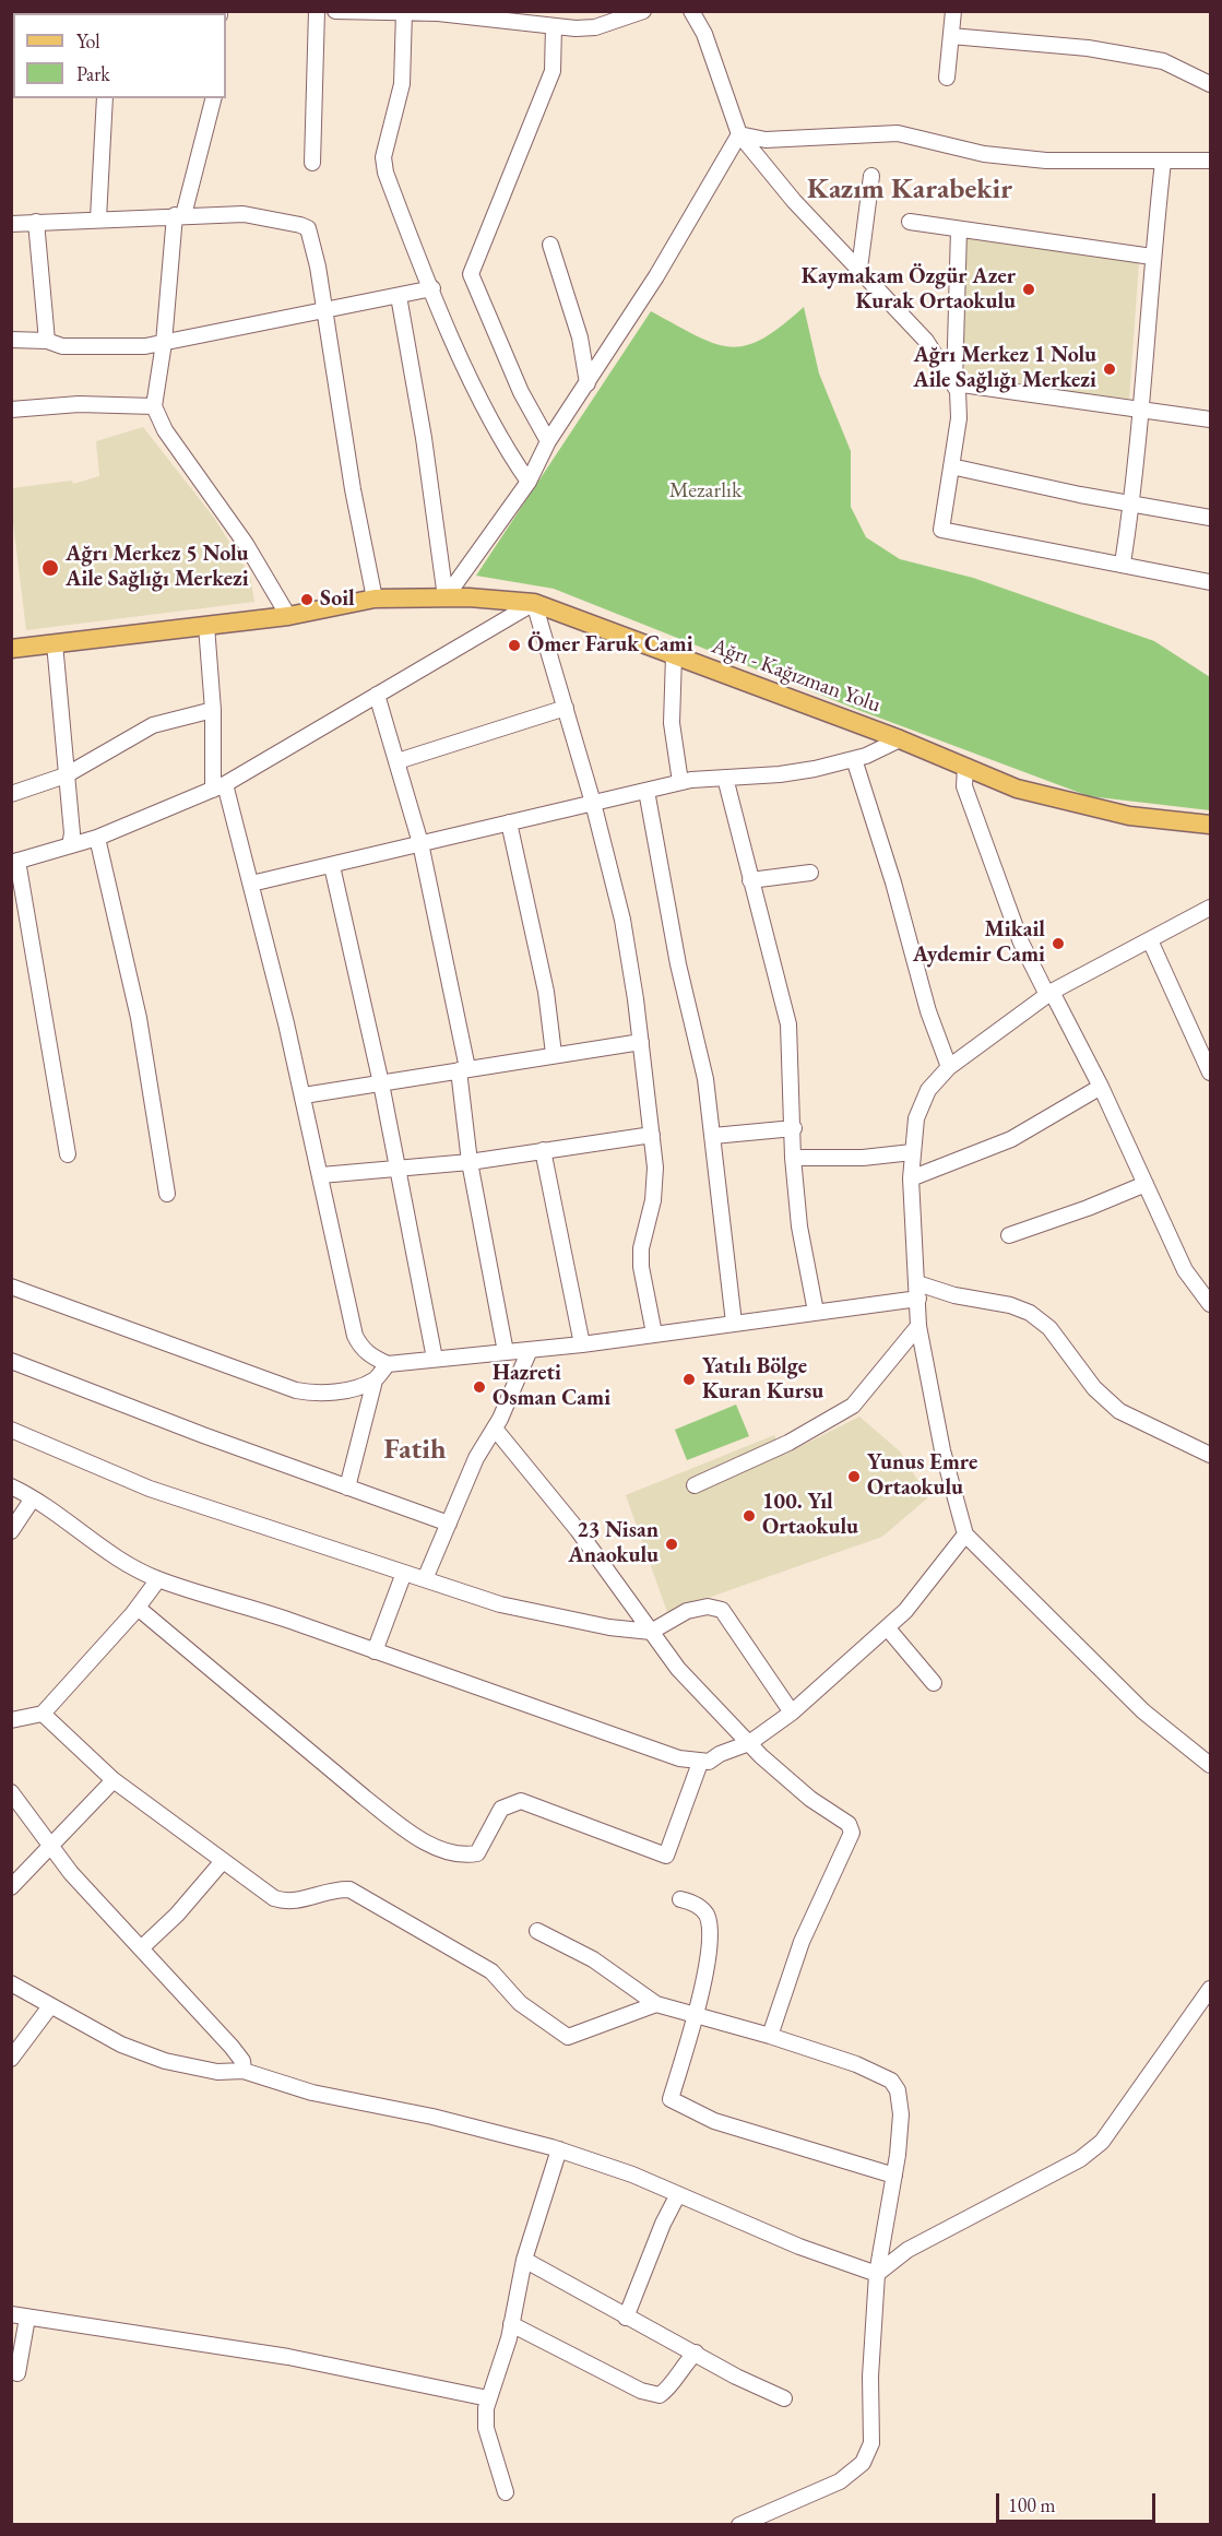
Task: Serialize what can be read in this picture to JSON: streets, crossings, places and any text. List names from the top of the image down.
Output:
{
  "streets": {
    "main road": ["Ağrı - Kağızman Yolu"]
  },
  "districts": ["Kazım Karabekir", "Fatih"],
  "parks": ["Mezarlık"],
  "places": [
    "Kaymakam Özgür Azer Kurak Ortaokulu",
    "Ağrı Merkez 1 Nolu Aile Sağlığı Merkezi",
    "Ağrı Merkez 5 Nolu Aile Sağlığı Merkezi",
    "Soil",
    "Ömer Faruk Cami",
    "Mikail Aydemir Cami",
    "Yatılı Bölge Kuran Kursu",
    "Hazreti Osman Cami",
    "Yunus Emre Ortaokulu",
    "100. Yıl Ortaokulu",
    "23 Nisan Anaokulu"
  ],
  "legend": ["Yol", "Park"],
  "scale_bar": "100 m"
}
